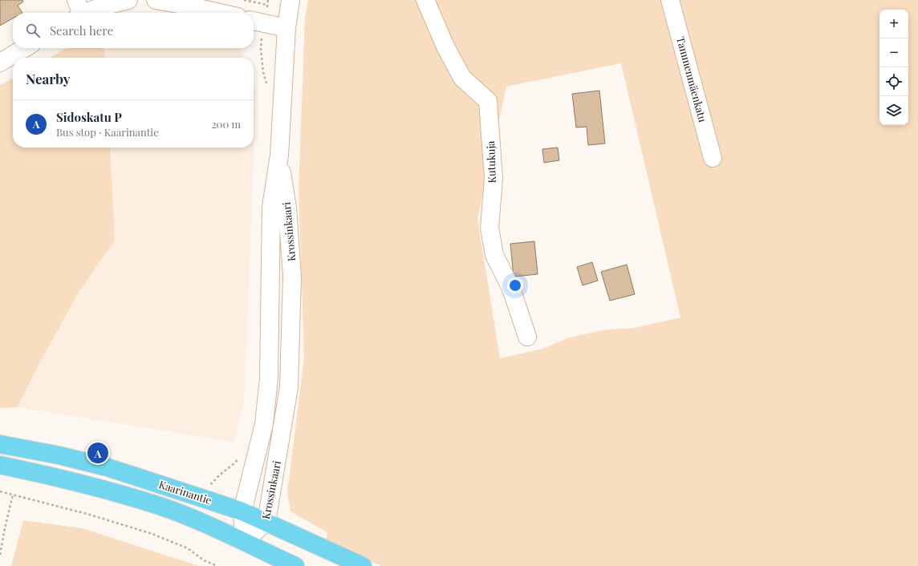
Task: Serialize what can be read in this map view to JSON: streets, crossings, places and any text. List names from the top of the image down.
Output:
{
  "streets": {
    "main road": ["Kaarinantie"],
    "street": ["Tammenmäenkatu", "Kutukuja", "Krossinkaari"]
  },
  "crossings": [
    ["Krossinkaari", "Kaarinantie"]
  ],
  "page": {
    "map_buttons": ["+", "−"],
    "search": "Search here",
    "heading": "Nearby",
    "list": [
      {
        "mark": "A",
        "name": "Sidoskatu P",
        "note": "Bus stop · Kaarinantie",
        "value": "200 m"
      }
    ],
    "pins": "A"
  }
}
